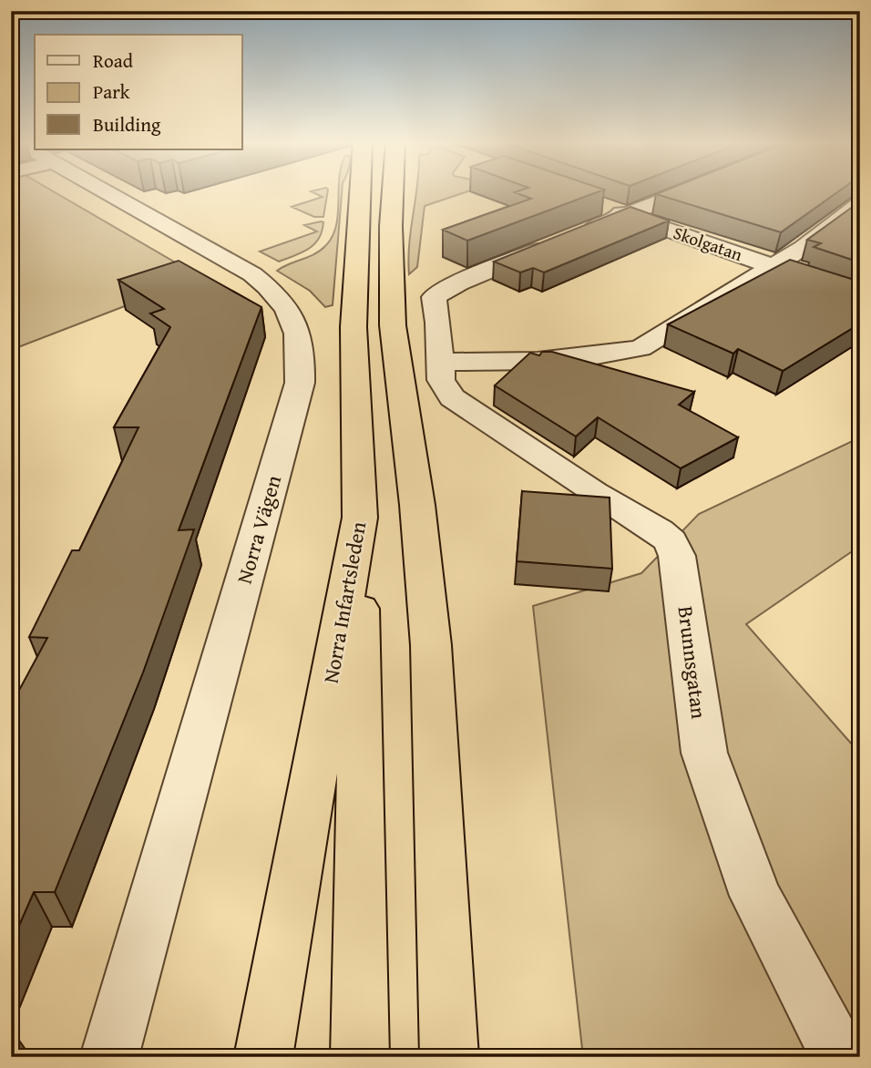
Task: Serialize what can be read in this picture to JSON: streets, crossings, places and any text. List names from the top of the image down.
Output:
{
  "streets": {
    "highway": ["Norra Infartsleden"],
    "street": ["Skolgatan", "Norra Vägen", "Brunnsgatan"]
  },
  "crossings": [
    ["Skolgatan", "Brunnsgatan"]
  ],
  "legend": ["Road", "Park", "Building"]
}
